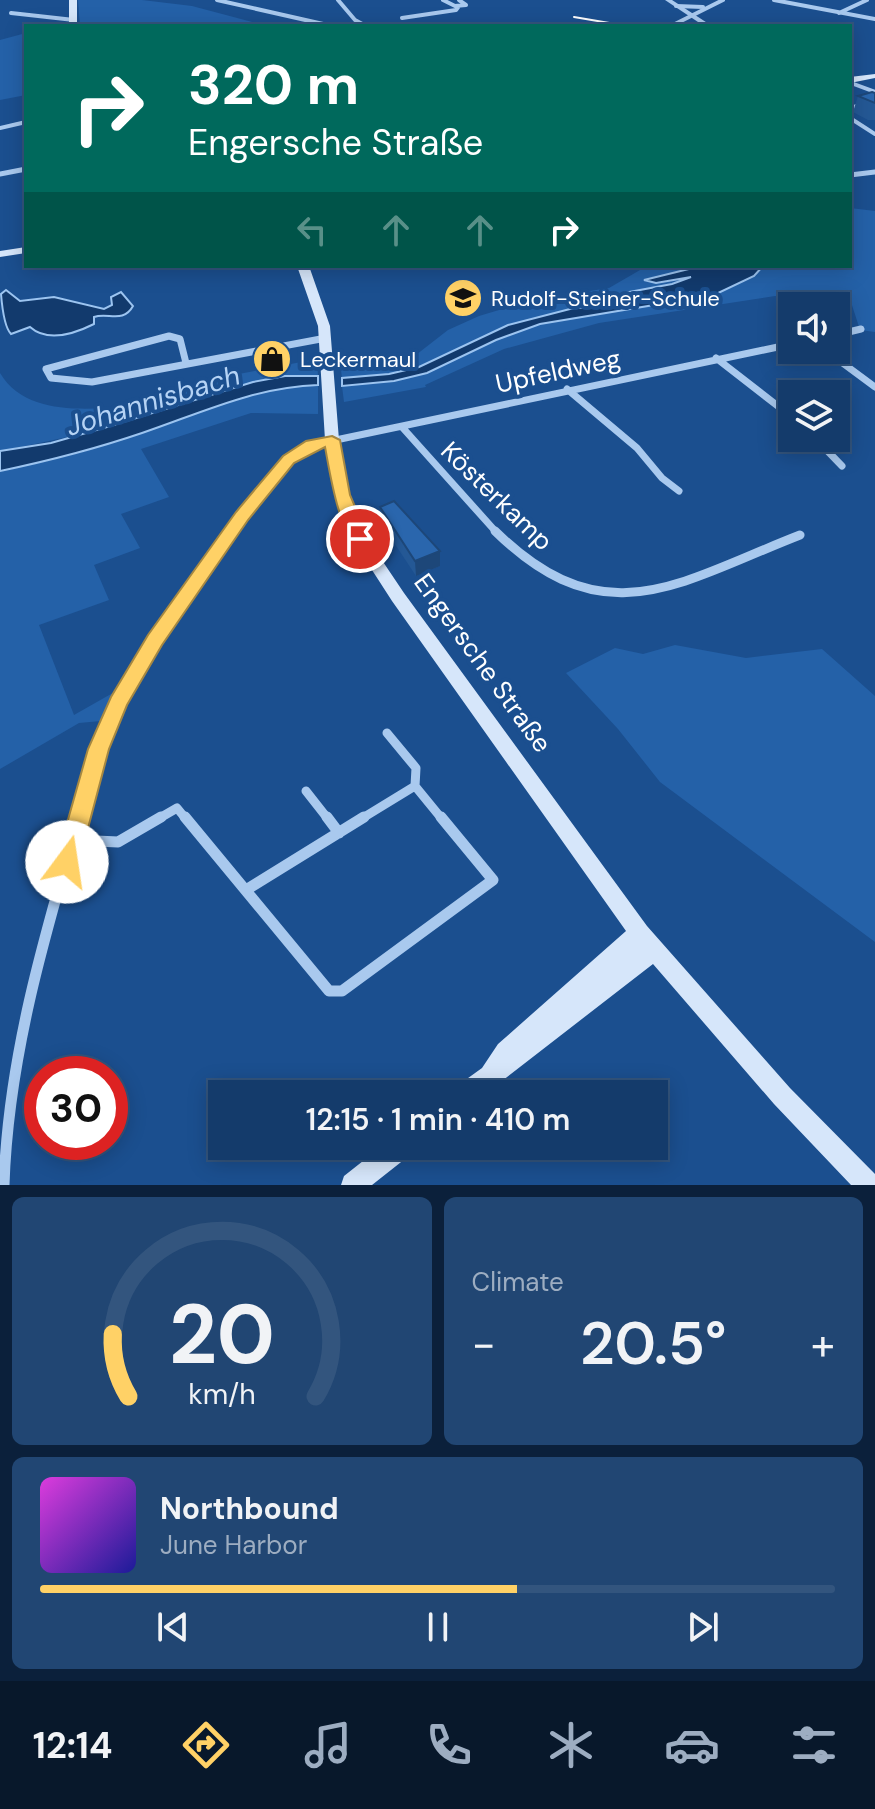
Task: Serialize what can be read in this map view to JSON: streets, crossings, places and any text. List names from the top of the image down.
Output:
{
  "streets": {
    "main road": ["Engersche Straße"],
    "street": ["Upfeldweg", "Kösterkamp"]
  },
  "crossings": [
    ["Upfeldweg", "Kösterkamp"],
    ["Upfeldweg", "Engersche Straße"]
  ],
  "water": ["Johannisbach"],
  "places": {
    "school or university": ["Rudolf-Steiner-Schule"],
    "shop": ["Leckermaul"]
  },
  "page": {
    "turn": ["320 m", "Engersche Straße"],
    "limit": "30",
    "trip": "12:15 · 1 min · 410 m",
    "tile": "Climate",
    "heat": ["−", "20.5°", "+"],
    "song": ["Northbound", "June Harbor"],
    "tabs": "12:14",
    "gauge": ["20", "km/h"]
  }
}
